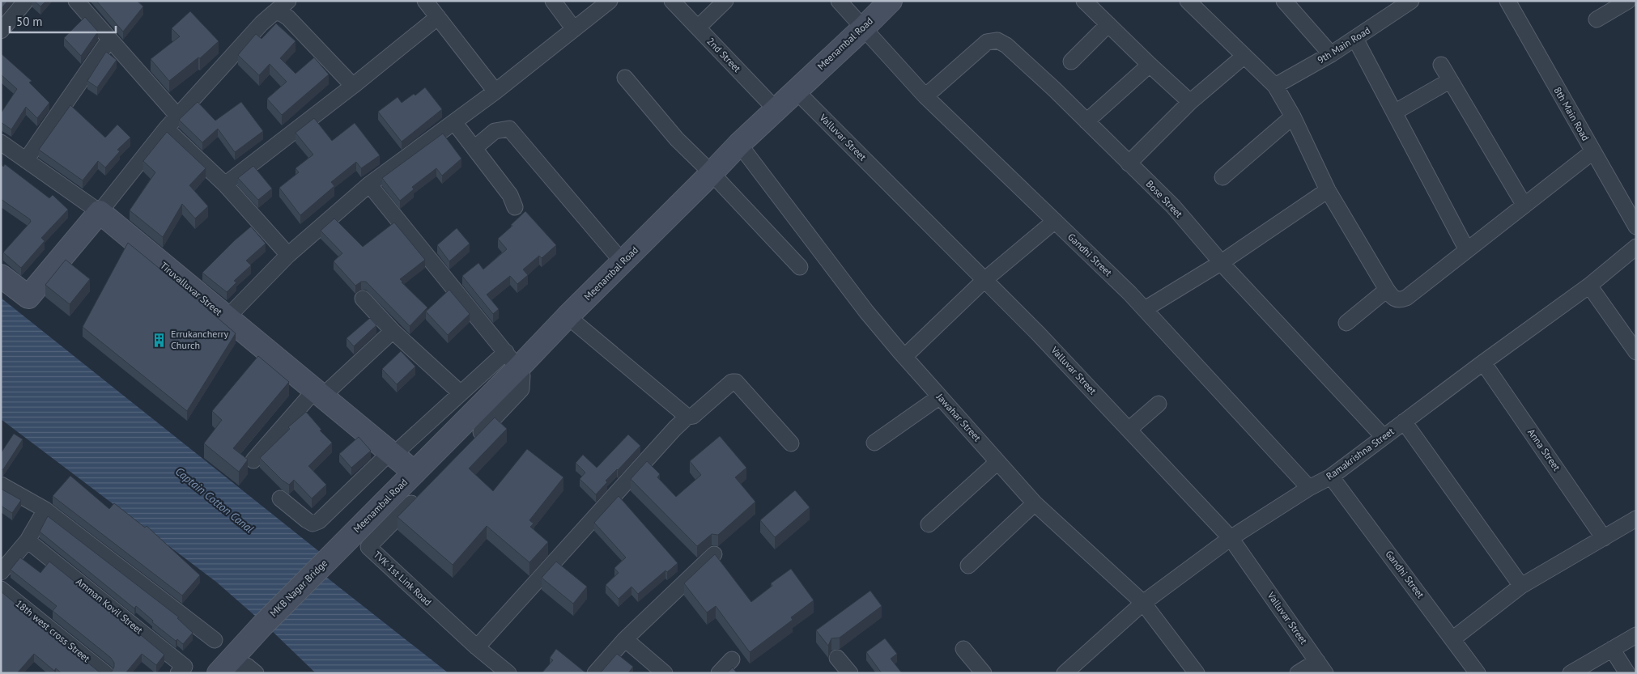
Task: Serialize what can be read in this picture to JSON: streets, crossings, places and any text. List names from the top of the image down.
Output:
{
  "streets": {
    "main road": ["Meenambal Road", "Tiruvalluvar Street", "MKB Nagar Bridge"],
    "street": [
      "9th Main Road",
      "2nd Street",
      "8th Main Road",
      "Valluvar Street",
      "Bose Street",
      "Gandhi Street",
      "Jawahar Street",
      "Anna Street",
      "Ramakrishna Street",
      "TVK 1st Link Road",
      "Amman Kovil Street",
      "18th west cross Street"
    ]
  },
  "crossings": [
    ["Meenambal Road", "2nd Street"],
    ["Meenambal Road", "Valluvar Street"],
    ["Meenambal Road", "Gandhi Street"],
    ["Meenambal Road", "Tiruvalluvar Street"],
    ["Meenambal Road", "Jawahar Street"],
    ["Meenambal Road", "MKB Nagar Bridge"],
    ["Valluvar Street", "Ramakrishna Street"],
    ["Bose Street", "Gandhi Street"],
    ["Bose Street", "Ramakrishna Street"],
    ["Gandhi Street", "Ramakrishna Street"],
    ["Jawahar Street", "Ramakrishna Street"],
    ["Anna Street", "Ramakrishna Street"]
  ],
  "water": ["Captain Cotton Canal"],
  "places": {
    "building": ["Errukancherry Church"]
  },
  "scale_bar": "50 m"
}
